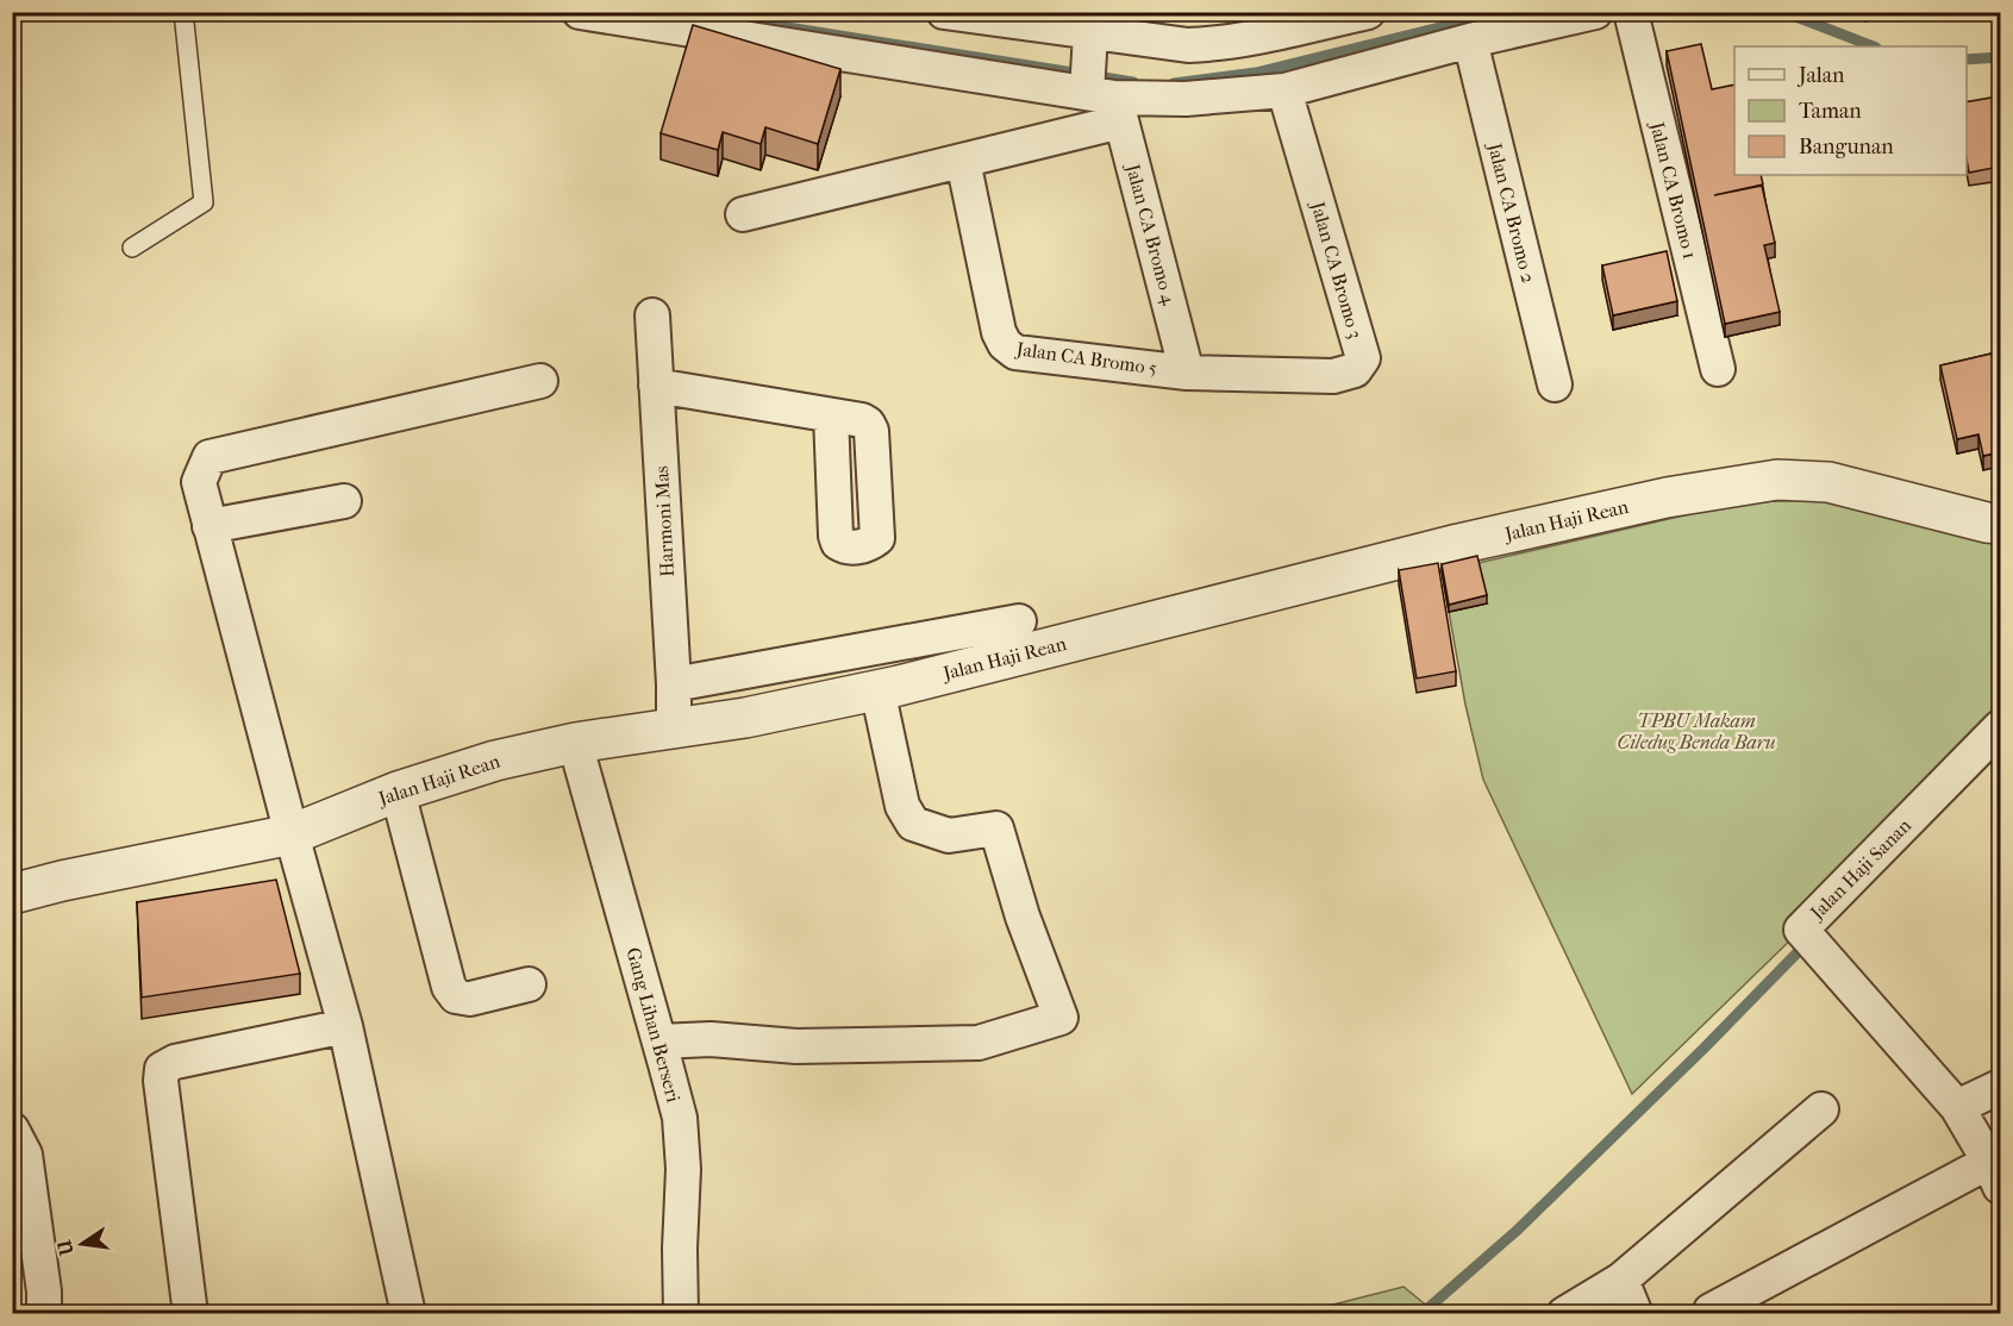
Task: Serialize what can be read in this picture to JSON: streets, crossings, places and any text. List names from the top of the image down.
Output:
{
  "streets": {
    "street": [
      "Jalan CA Bromo 1",
      "Jalan CA Bromo 2",
      "Jalan CA Bromo 4",
      "Jalan CA Bromo 3",
      "Jalan CA Bromo 5",
      "Jalan Haji Rean",
      "Harmoni Mas",
      "Jalan Haji Sanan",
      "Gang Lihan Berseri"
    ]
  },
  "crossings": [
    ["Jalan CA Bromo 4", "Jalan CA Bromo 3"],
    ["Jalan CA Bromo 4", "Jalan CA Bromo 5"],
    ["Jalan CA Bromo 3", "Jalan CA Bromo 5"],
    ["Jalan Haji Rean", "Harmoni Mas"],
    ["Jalan Haji Rean", "Gang Lihan Berseri"]
  ],
  "parks": ["TPBU Makam Ciledug Benda Baru"],
  "legend": ["Jalan", "Taman", "Bangunan"],
  "north": "left"
}
